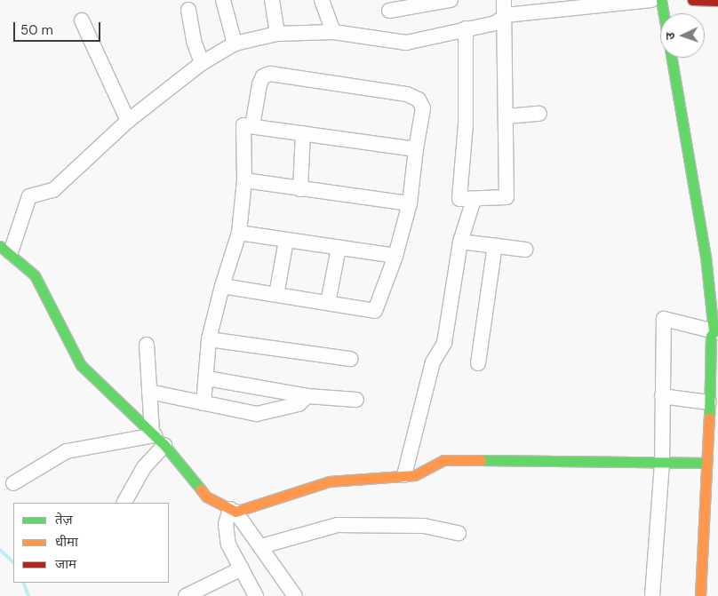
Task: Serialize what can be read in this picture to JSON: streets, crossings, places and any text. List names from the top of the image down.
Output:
{
  "legend": ["तेज़", "धीमा", "जाम"],
  "scale_bar": "50 m",
  "north": "left"
}
